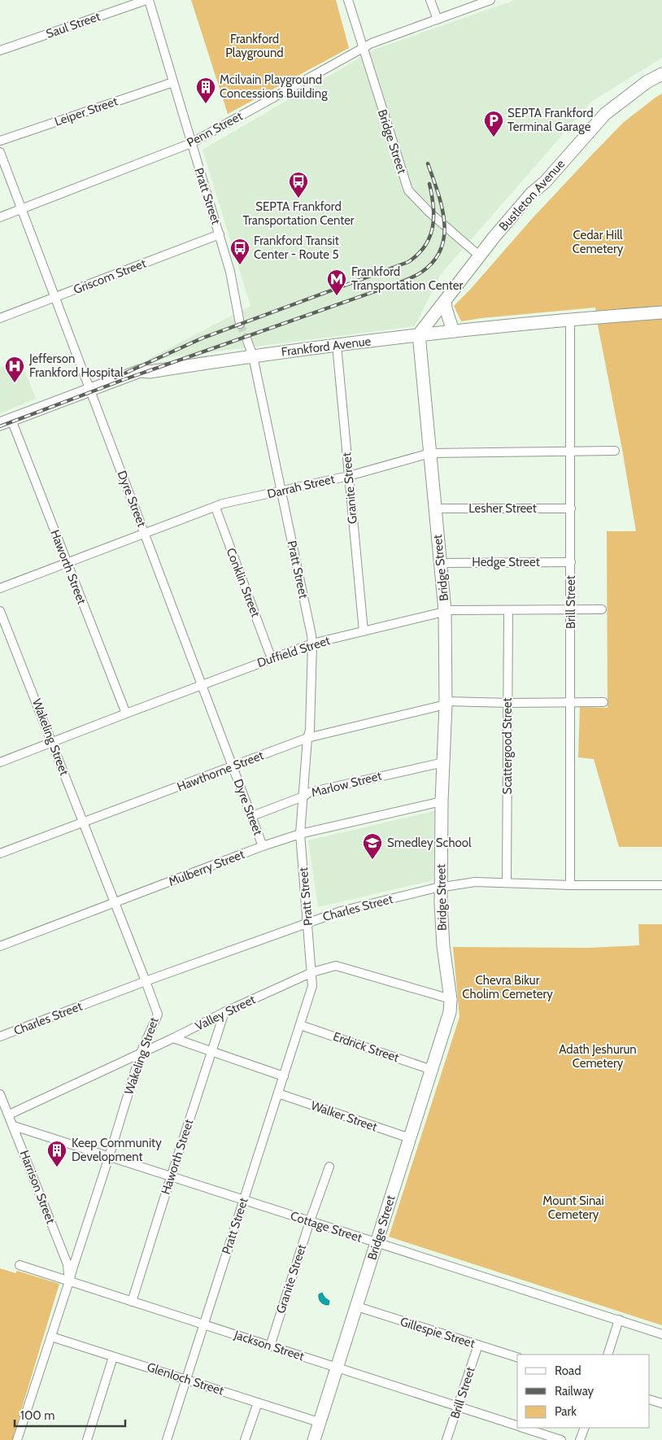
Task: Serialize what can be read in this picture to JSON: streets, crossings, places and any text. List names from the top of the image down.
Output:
{
  "streets": {
    "main road": ["Bridge Street", "Bustleton Avenue", "Frankford Avenue"],
    "street": [
      "Saul Street",
      "Leiper Street",
      "Penn Street",
      "Pratt Street",
      "Griscom Street",
      "Darrah Street",
      "Granite Street",
      "Dyre Street",
      "Lesher Street",
      "Hedge Street",
      "Haworth Street",
      "Conklin Street",
      "Brill Street",
      "Duffield Street",
      "Wakeling Street",
      "Scattergood Street",
      "Hawthorne Street",
      "Marlow Street",
      "Mulberry Street",
      "Charles Street",
      "Valley Street",
      "Erdrick Street",
      "Walker Street",
      "Harrison Street",
      "Cottage Street",
      "Gillespie Street",
      "Jackson Street",
      "Glenloch Street"
    ]
  },
  "crossings": [
    ["Saul Street", "Pratt Street"],
    ["Leiper Street", "Pratt Street"],
    ["Penn Street", "Bridge Street"],
    ["Penn Street", "Pratt Street"],
    ["Penn Street", "Dyre Street"],
    ["Bridge Street", "Bustleton Avenue"],
    ["Bridge Street", "Frankford Avenue"],
    ["Bridge Street", "Darrah Street"],
    ["Bridge Street", "Lesher Street"],
    ["Bridge Street", "Hedge Street"],
    ["Bridge Street", "Duffield Street"],
    ["Bridge Street", "Hawthorne Street"],
    ["Bridge Street", "Marlow Street"],
    ["Bridge Street", "Mulberry Street"],
    ["Bridge Street", "Charles Street"],
    ["Bridge Street", "Valley Street"],
    ["Bridge Street", "Erdrick Street"],
    ["Bridge Street", "Walker Street"],
    ["Bridge Street", "Cottage Street"],
    ["Bridge Street", "Gillespie Street"],
    ["Bridge Street", "Jackson Street"],
    ["Bridge Street", "Glenloch Street"],
    ["Bustleton Avenue", "Frankford Avenue"],
    ["Pratt Street", "Griscom Street"],
    ["Pratt Street", "Frankford Avenue"],
    ["Pratt Street", "Darrah Street"],
    ["Pratt Street", "Duffield Street"],
    ["Pratt Street", "Hawthorne Street"],
    ["Pratt Street", "Marlow Street"],
    ["Pratt Street", "Mulberry Street"],
    ["Pratt Street", "Charles Street"],
    ["Pratt Street", "Valley Street"],
    ["Pratt Street", "Erdrick Street"],
    ["Pratt Street", "Walker Street"],
    ["Pratt Street", "Cottage Street"],
    ["Pratt Street", "Jackson Street"],
    ["Pratt Street", "Glenloch Street"],
    ["Griscom Street", "Dyre Street"],
    ["Frankford Avenue", "Granite Street"],
    ["Frankford Avenue", "Dyre Street"],
    ["Frankford Avenue", "Haworth Street"],
    ["Frankford Avenue", "Brill Street"],
    ["Darrah Street", "Granite Street"],
    ["Darrah Street", "Dyre Street"],
    ["Darrah Street", "Haworth Street"],
    ["Darrah Street", "Conklin Street"],
    ["Darrah Street", "Brill Street"],
    ["Granite Street", "Duffield Street"],
    ["Granite Street", "Cottage Street"],
    ["Granite Street", "Jackson Street"],
    ["Dyre Street", "Duffield Street"],
    ["Dyre Street", "Hawthorne Street"],
    ["Dyre Street", "Marlow Street"],
    ["Dyre Street", "Mulberry Street"],
    ["Lesher Street", "Brill Street"],
    ["Hedge Street", "Brill Street"],
    ["Haworth Street", "Duffield Street"],
    ["Haworth Street", "Valley Street"],
    ["Haworth Street", "Cottage Street"],
    ["Haworth Street", "Jackson Street"],
    ["Conklin Street", "Duffield Street"],
    ["Brill Street", "Duffield Street"],
    ["Brill Street", "Hawthorne Street"],
    ["Brill Street", "Charles Street"],
    ["Brill Street", "Gillespie Street"],
    ["Brill Street", "Jackson Street"],
    ["Duffield Street", "Wakeling Street"],
    ["Duffield Street", "Scattergood Street"],
    ["Wakeling Street", "Hawthorne Street"],
    ["Wakeling Street", "Mulberry Street"],
    ["Wakeling Street", "Charles Street"],
    ["Wakeling Street", "Valley Street"],
    ["Wakeling Street", "Harrison Street"],
    ["Wakeling Street", "Cottage Street"],
    ["Wakeling Street", "Jackson Street"],
    ["Wakeling Street", "Glenloch Street"],
    ["Scattergood Street", "Hawthorne Street"],
    ["Scattergood Street", "Charles Street"],
    ["Valley Street", "Harrison Street"],
    ["Harrison Street", "Cottage Street"],
    ["Harrison Street", "Jackson Street"]
  ],
  "parks": [
    "Frankford Playground",
    "Cedar Hill Cemetery",
    "Chevra Bikur Cholim Cemetery",
    "Adath Jeshurun Cemetery",
    "Mount Sinai Cemetery"
  ],
  "places": {
    "building": ["Mcilvain Playground Concessions Building", "Keep Community Development"],
    "parking": ["SEPTA Frankford Terminal Garage"],
    "bus stop": ["SEPTA Frankford Transportation Center", "Frankford Transit Center - Route 5"],
    "metro station": ["Frankford Transportation Center"],
    "hospital": ["Jefferson Frankford Hospital"],
    "school or university": ["Smedley School"]
  },
  "legend": ["Road", "Railway", "Park"],
  "scale_bar": "100 m"
}
